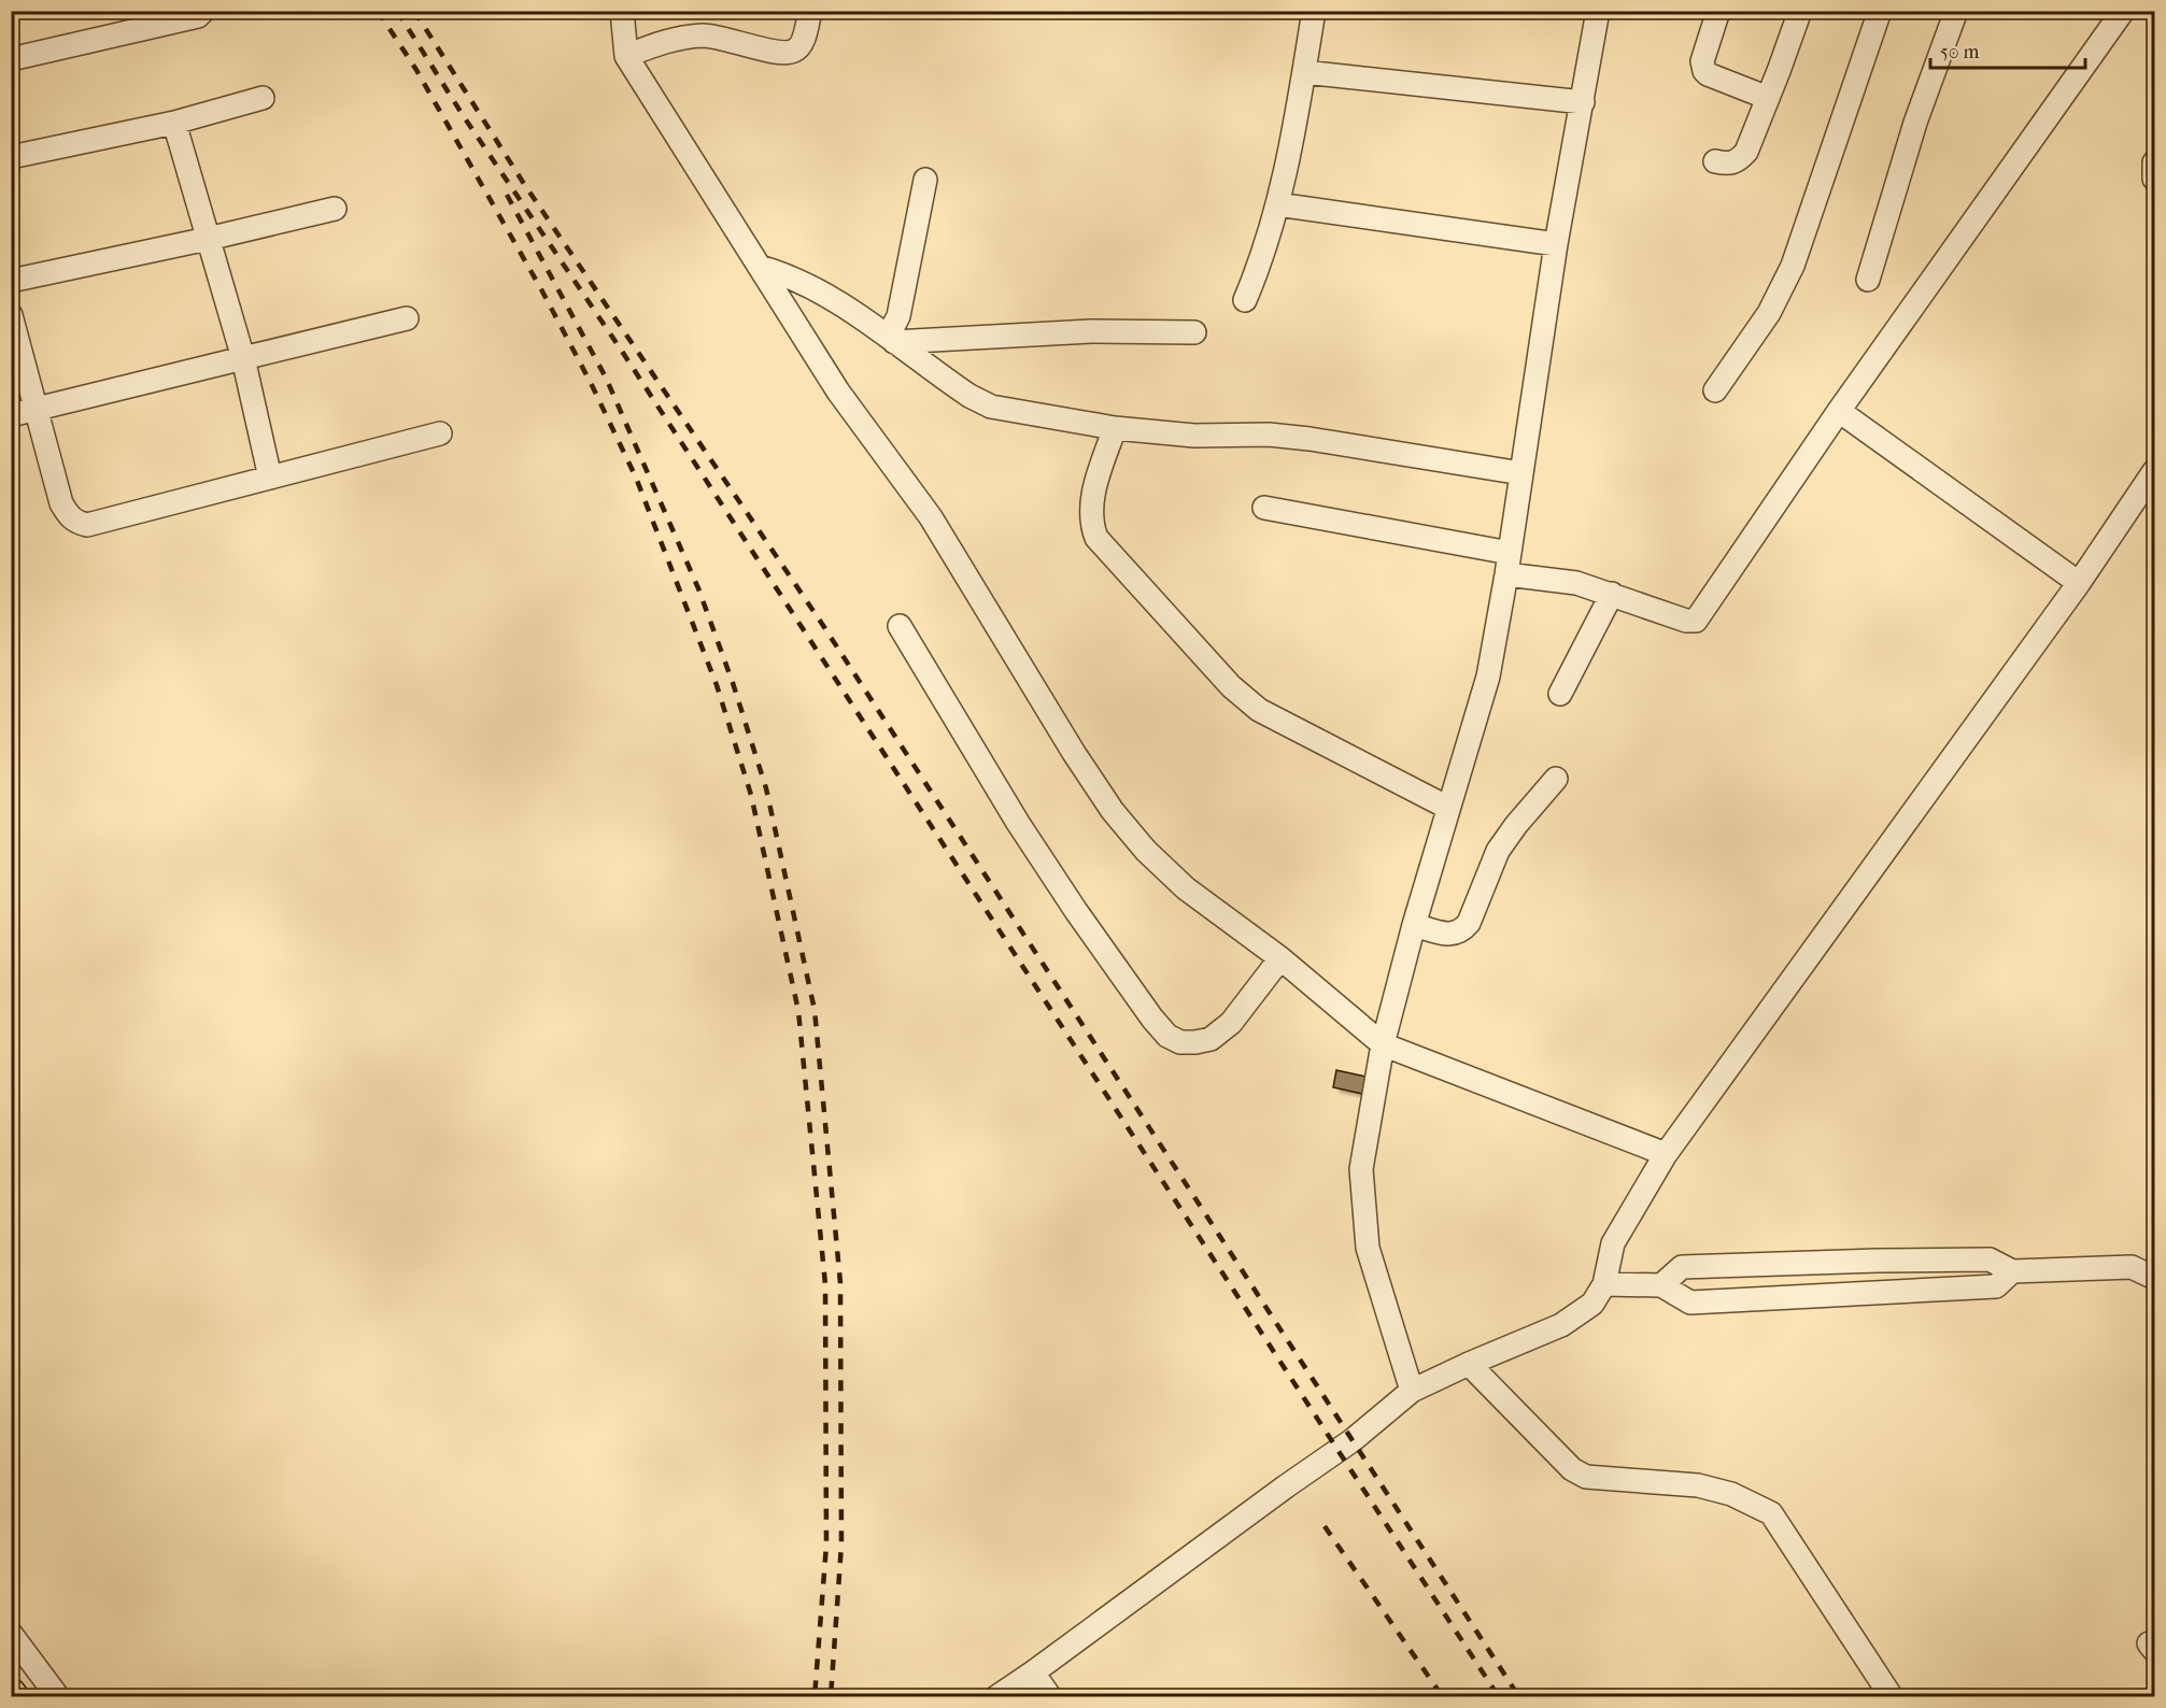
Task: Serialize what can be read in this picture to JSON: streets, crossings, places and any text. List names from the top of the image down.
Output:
{
  "scale_bar": "50 m"
}
